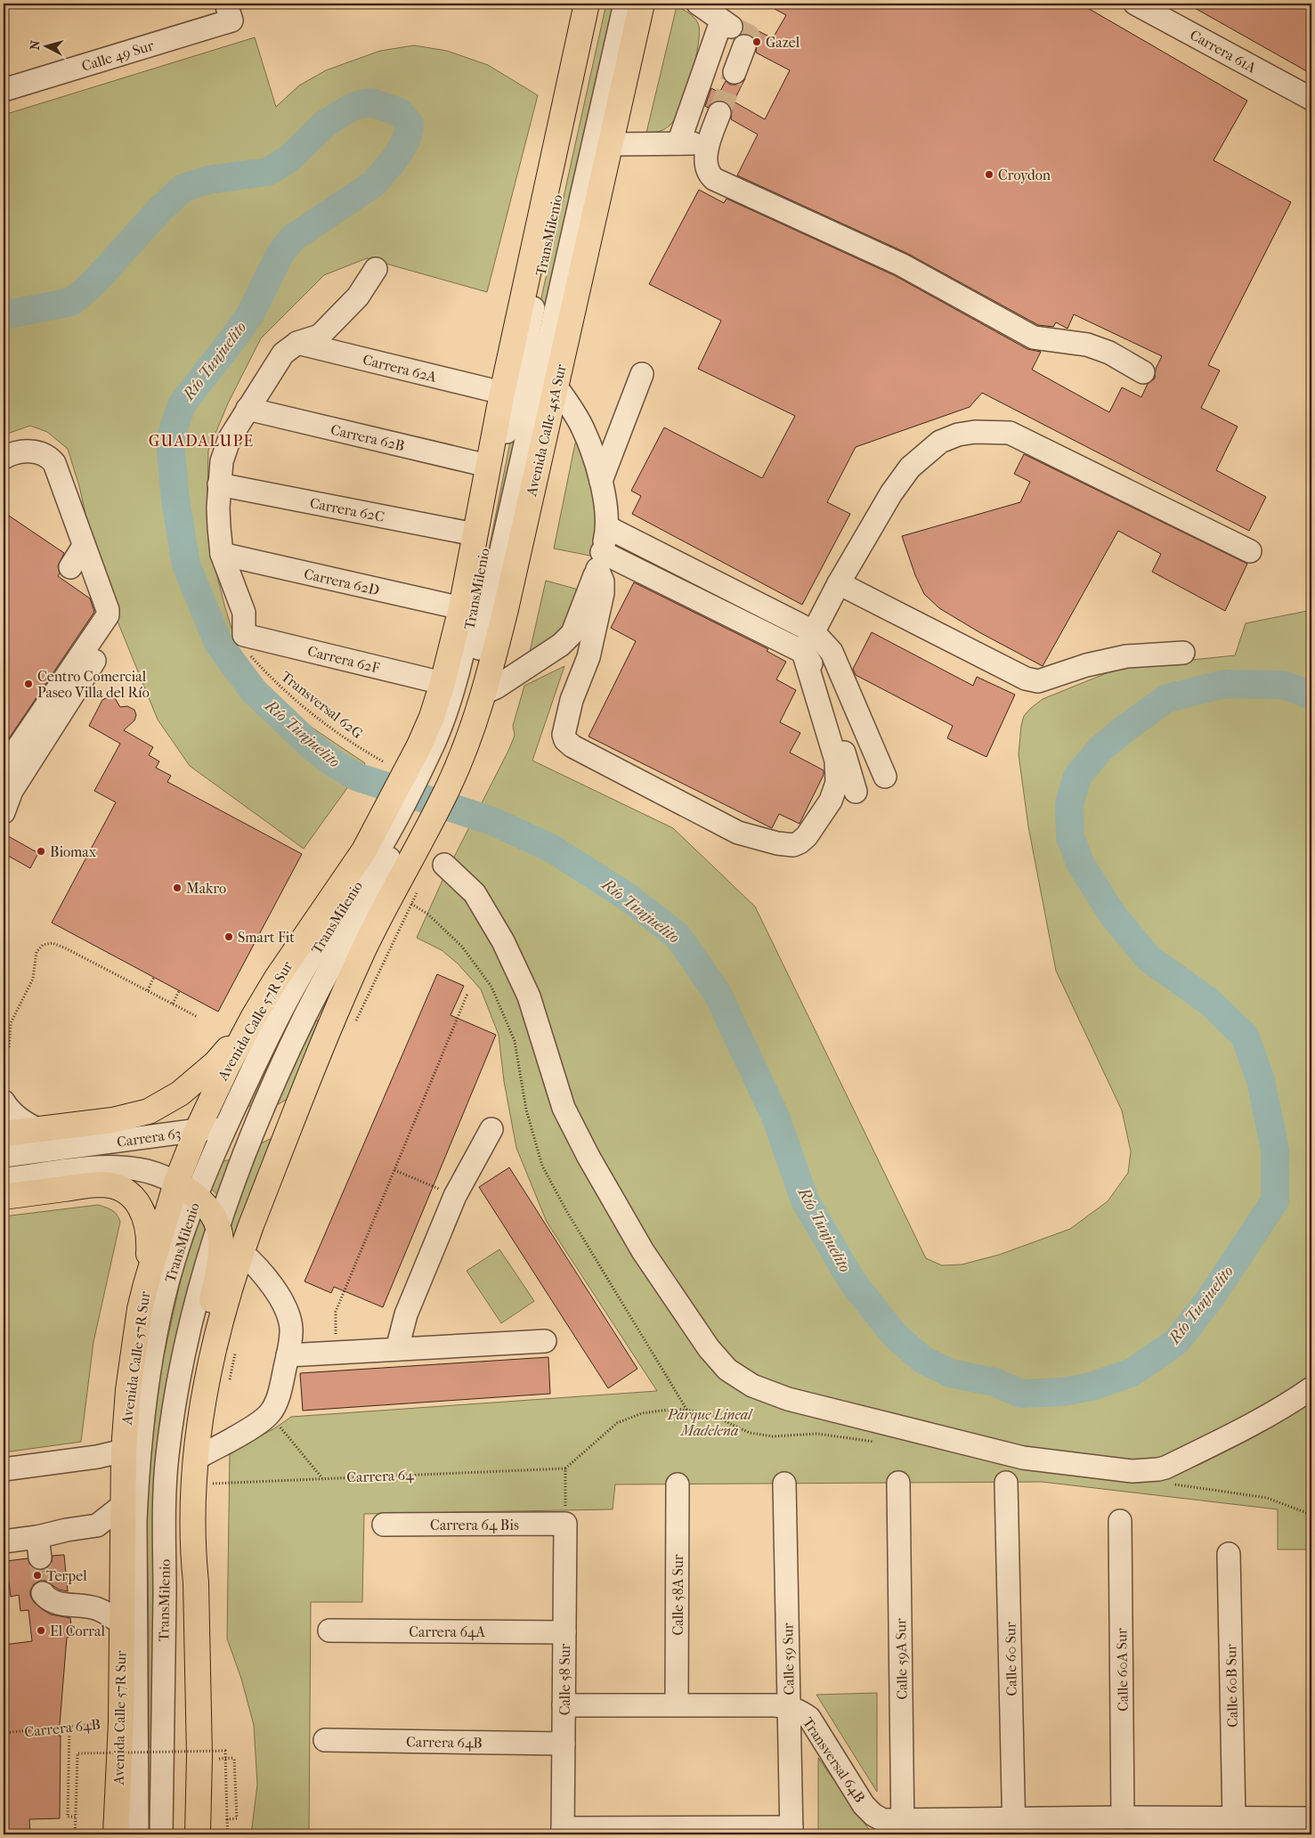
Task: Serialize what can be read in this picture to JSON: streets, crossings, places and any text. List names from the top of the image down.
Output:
{
  "streets": {
    "highway": ["Avenida Calle 45A Sur", "Avenida Calle 57R Sur"],
    "street": [
      "Carrera 61A",
      "Calle 49 Sur",
      "TransMilenio",
      "Carrera 62A",
      "Carrera 62B",
      "Carrera 62C",
      "Carrera 62D",
      "Carrera 62F",
      "Carrera 63",
      "Carrera 64 Bis",
      "Calle 58A Sur",
      "Carrera 64A",
      "Calle 59 Sur",
      "Calle 59A Sur",
      "Calle 60 Sur",
      "Calle 60A Sur",
      "Calle 58 Sur",
      "Calle 60B Sur",
      "Carrera 64B",
      "Transversal 64B"
    ],
    "path": ["Transversal 62G", "Carrera 64"]
  },
  "crossings": [
    ["TransMilenio", "Avenida Calle 45A Sur"],
    ["TransMilenio", "Avenida Calle 57R Sur"],
    ["TransMilenio", "Carrera 63"],
    ["Carrera 62A", "Avenida Calle 45A Sur"],
    ["Avenida Calle 45A Sur", "Carrera 62B"],
    ["Avenida Calle 45A Sur", "Carrera 62C"],
    ["Avenida Calle 45A Sur", "Carrera 62D"],
    ["Avenida Calle 45A Sur", "Carrera 62F"],
    ["Avenida Calle 45A Sur", "Avenida Calle 57R Sur"],
    ["Carrera 62F", "Transversal 62G"],
    ["Avenida Calle 57R Sur", "Carrera 63"],
    ["Avenida Calle 57R Sur", "Carrera 64B"],
    ["Carrera 64", "Carrera 64 Bis"],
    ["Carrera 64", "Calle 58 Sur"],
    ["Carrera 64 Bis", "Calle 58 Sur"],
    ["Carrera 64A", "Calle 58 Sur"],
    ["Calle 59 Sur", "Transversal 64B"],
    ["Calle 59A Sur", "Transversal 64B"],
    ["Calle 60 Sur", "Transversal 64B"],
    ["Calle 60A Sur", "Transversal 64B"],
    ["Calle 58 Sur", "Carrera 64B"],
    ["Calle 60B Sur", "Transversal 64B"]
  ],
  "districts": ["GUADALUPE"],
  "water": ["Río Tunjuelito"],
  "parks": ["Parque Lineal Madelena"],
  "places": [
    "Gazel",
    "Croydon",
    "Centro Comercial Paseo Villa del Río",
    "Biomax",
    "Makro",
    "Smart Fit",
    "Terpel",
    "El Corral"
  ],
  "north": "left"
}
